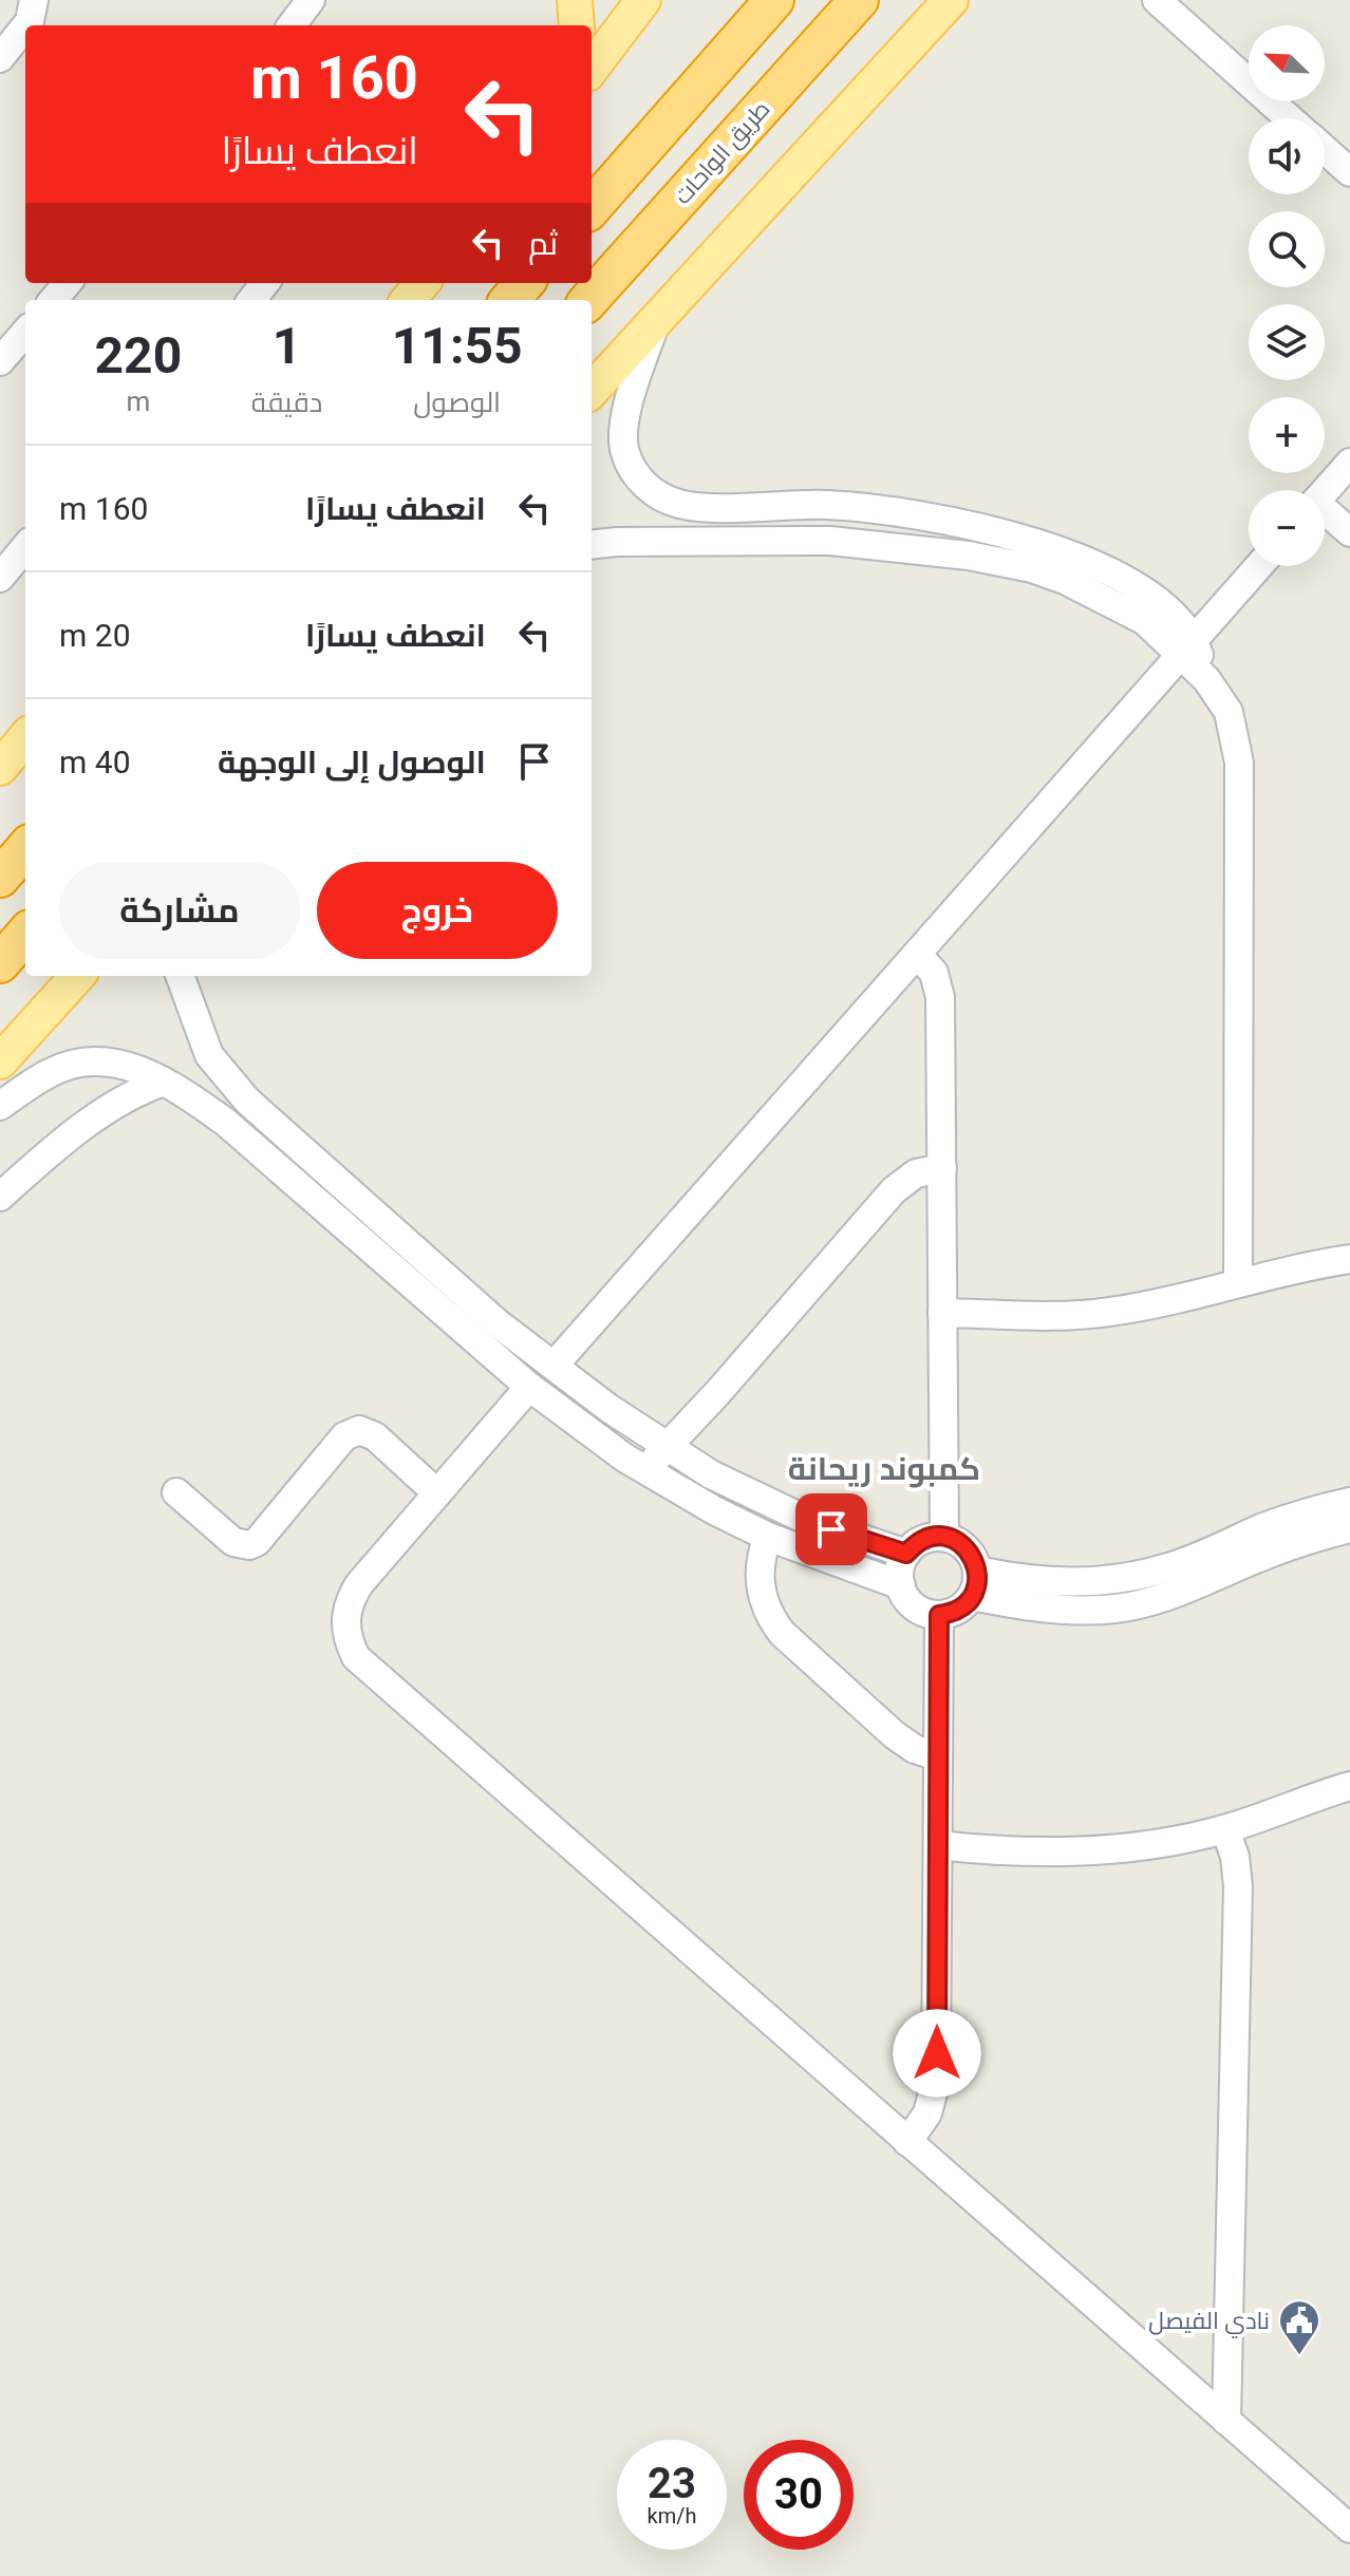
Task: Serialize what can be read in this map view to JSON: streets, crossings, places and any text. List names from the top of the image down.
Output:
{
  "streets": {
    "highway": ["طريق الواحات"]
  },
  "districts": ["كمبوند ريحانة"],
  "places": {
    "public building": ["نادي الفيصل"]
  },
  "north": "top left",
  "page": {
    "map_buttons": ["+", "−"],
    "turn": ["160 m", "انعطف يسارًا"],
    "then": "ثم",
    "eta": [
      "11:55",
      "الوصول",
      "1",
      "دقيقة",
      "220",
      "m"
    ],
    "list": [
      {
        "name": "انعطف يسارًا",
        "value": "160 m"
      },
      {
        "name": "انعطف يسارًا",
        "value": "20 m"
      },
      {
        "name": "الوصول إلى الوجهة",
        "value": "40 m"
      }
    ],
    "buttons": ["خروج", "مشاركة"],
    "speed": "23 km/h",
    "limit": "30"
  }
}
